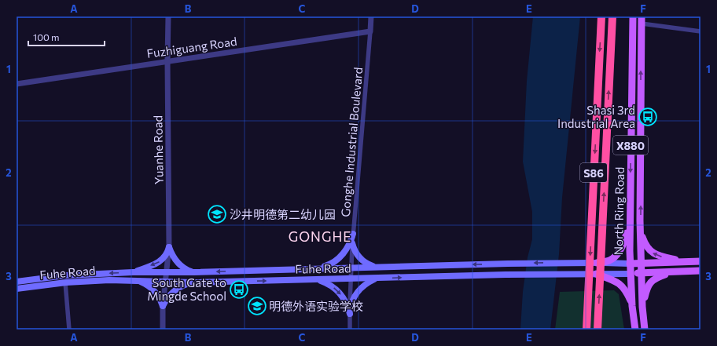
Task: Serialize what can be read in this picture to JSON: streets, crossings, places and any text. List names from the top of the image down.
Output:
{
  "streets": {
    "highway": ["S86"],
    "main road": ["X880", "North Ring Road", "Fuhe Road"],
    "street": ["Fuzhiguang Road", "Gonghe Industrial Boulevard", "Yuanhe Road"]
  },
  "crossings": [
    ["Fuzhiguang Road", "Gonghe Industrial Boulevard"],
    ["Fuzhiguang Road", "Yuanhe Road"],
    ["Gonghe Industrial Boulevard", "Fuhe Road"],
    ["Yuanhe Road", "Fuhe Road"],
    ["North Ring Road", "Fuhe Road"]
  ],
  "districts": ["GONGHE"],
  "places": {
    "bus stop": ["Shasi 3rd Industrial Area", "South Gate to Mingde School"],
    "school or university": ["沙井明德第二幼儿园", "明德外语实验学校"]
  },
  "scale_bar": "100 m",
  "grid": {
    "columns": [
      "A",
      "B",
      "C",
      "D",
      "E",
      "F"
    ],
    "rows": ["1", "2", "3"]
  }
}
